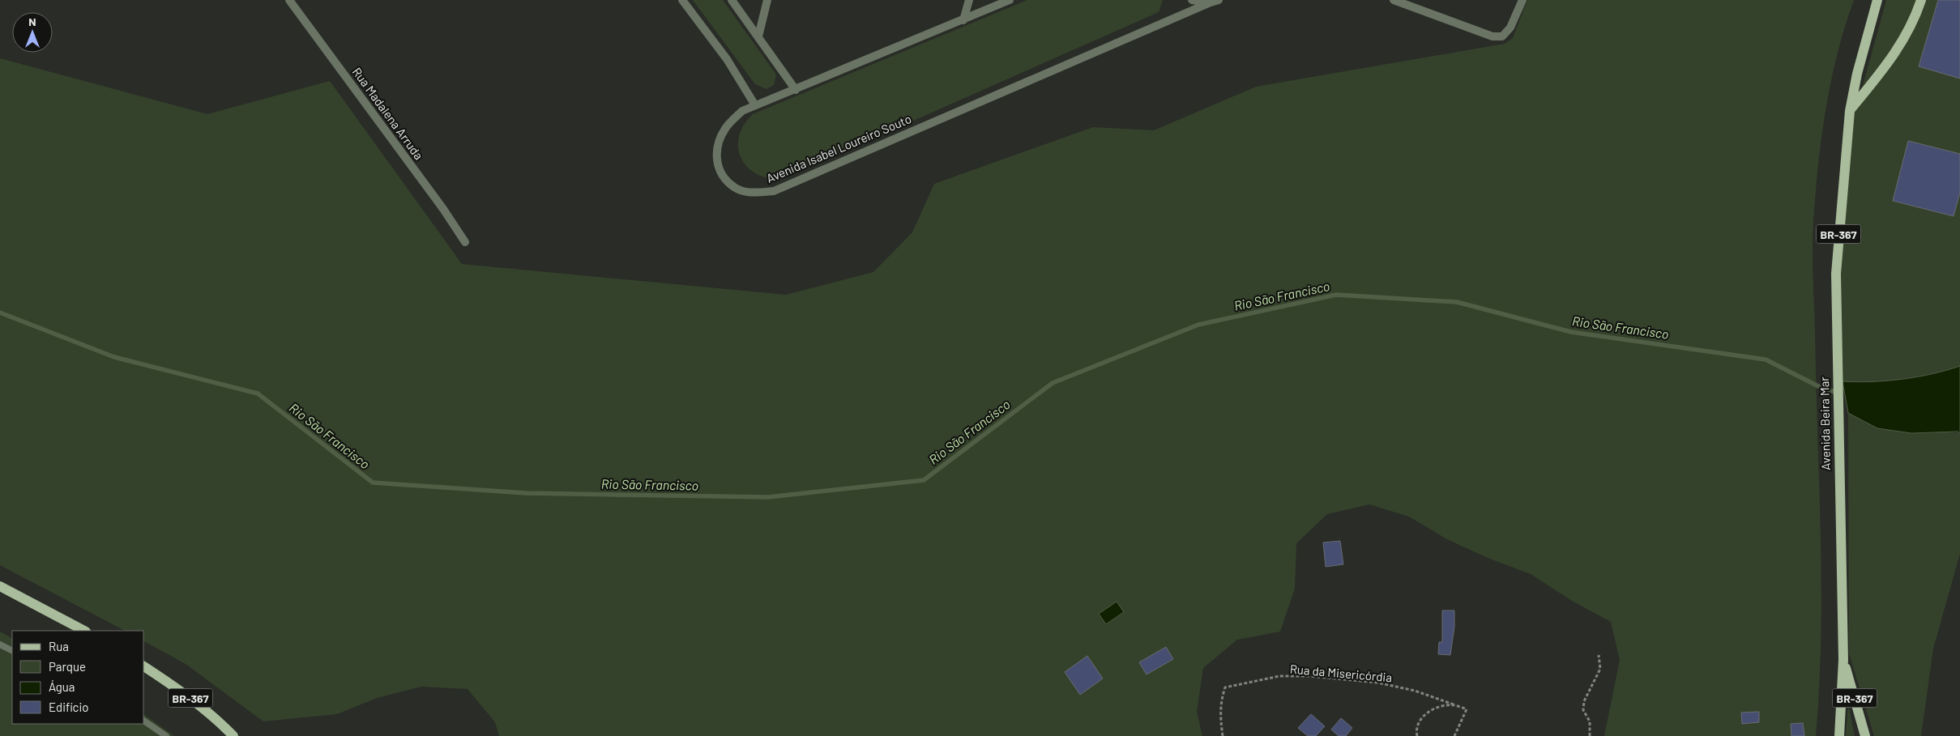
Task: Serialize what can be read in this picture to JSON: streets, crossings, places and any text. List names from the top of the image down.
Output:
{
  "streets": {
    "main road": ["BR-367", "Avenida Beira Mar"],
    "street": ["Rua Madalena Arruda", "Avenida Isabel Loureiro Souto"],
    "path": ["Rua da Misericórdia"]
  },
  "crossings": [
    ["BR-367", "Avenida Beira Mar"]
  ],
  "water": ["Rio São Francisco"],
  "legend": [
    "Rua",
    "Parque",
    "Água",
    "Edifício"
  ],
  "north": "top"
}
